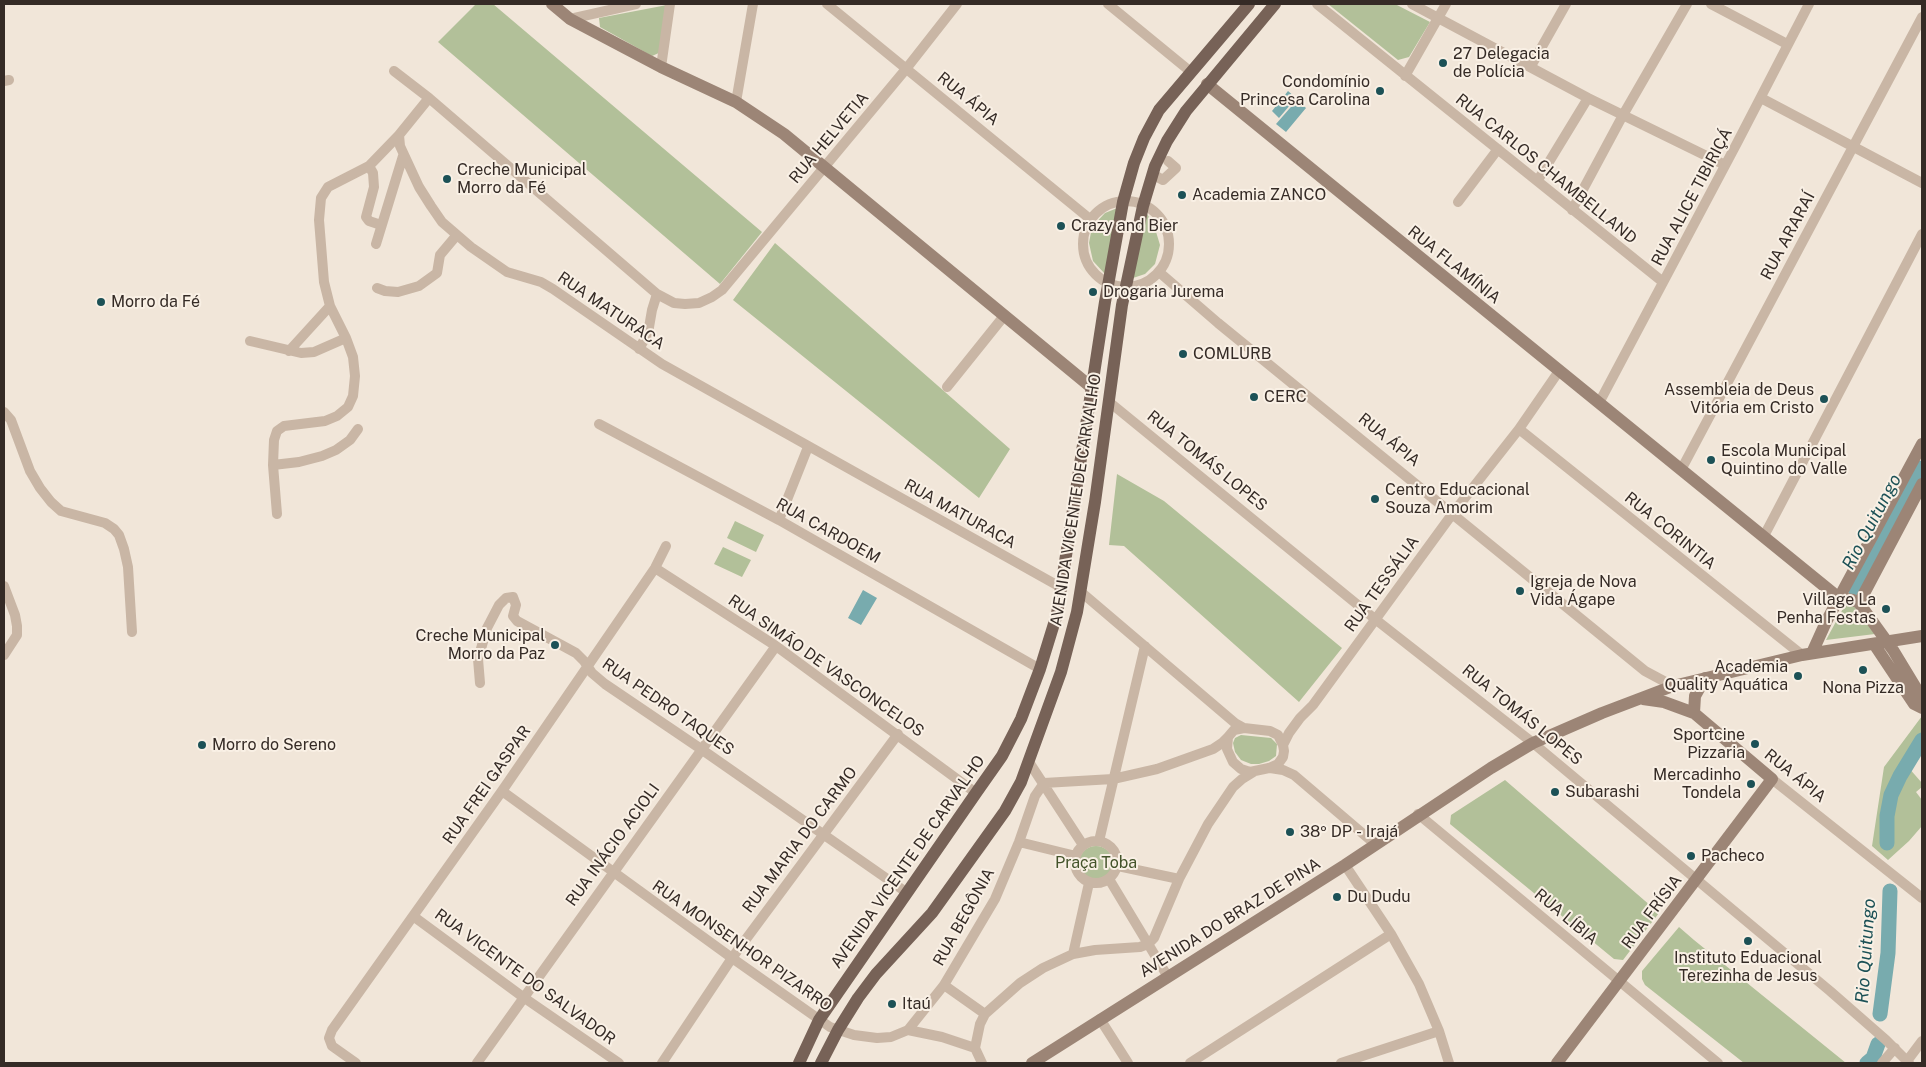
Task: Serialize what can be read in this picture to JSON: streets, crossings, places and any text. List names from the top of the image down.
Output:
{
  "streets": {
    "main road": ["AVENIDA VICENTE DE CARVALHO"],
    "street": [
      "RUA ÁPIA",
      "RUA HELVETIA",
      "RUA CARLOS CHAMBELLAND",
      "RUA ALICE TIBIRIÇÁ",
      "RUA ARARAÍ",
      "RUA FLAMÍNIA",
      "RUA MATURACA",
      "RUA TOMÁS LOPES",
      "RUA CARDOEM",
      "RUA CORINTIA",
      "RUA TESSÁLIA",
      "RUA SIMÃO DE VASCONCELOS",
      "RUA PEDRO TAQUES",
      "RUA FREI GASPAR",
      "RUA MARIA DO CARMO",
      "RUA INÁCIO ACIOLI",
      "RUA FRÍSIA",
      "RUA BEGÔNIA",
      "RUA LÍBIA",
      "AVENIDA DO BRAZ DE PINA",
      "RUA MONSENHOR PIZARRO",
      "RUA VICENTE DO SALVADOR"
    ]
  },
  "crossings": [
    ["RUA ÁPIA", "RUA HELVETIA"],
    ["RUA ÁPIA", "RUA TESSÁLIA"],
    ["RUA ÁPIA", "RUA FRÍSIA"],
    ["RUA ÁPIA", "AVENIDA DO BRAZ DE PINA"],
    ["RUA CARLOS CHAMBELLAND", "RUA ALICE TIBIRIÇÁ"],
    ["RUA ALICE TIBIRIÇÁ", "RUA FLAMÍNIA"],
    ["RUA ARARAÍ", "RUA FLAMÍNIA"],
    ["RUA FLAMÍNIA", "AVENIDA VICENTE DE CARVALHO"],
    ["RUA FLAMÍNIA", "RUA TESSÁLIA"],
    ["RUA MATURACA", "AVENIDA VICENTE DE CARVALHO"],
    ["RUA TOMÁS LOPES", "AVENIDA VICENTE DE CARVALHO"],
    ["RUA TOMÁS LOPES", "RUA TESSÁLIA"],
    ["RUA TOMÁS LOPES", "RUA FRÍSIA"],
    ["RUA TOMÁS LOPES", "AVENIDA DO BRAZ DE PINA"],
    ["AVENIDA VICENTE DE CARVALHO", "RUA CARDOEM"],
    ["AVENIDA VICENTE DE CARVALHO", "RUA SIMÃO DE VASCONCELOS"],
    ["AVENIDA VICENTE DE CARVALHO", "RUA PEDRO TAQUES"],
    ["AVENIDA VICENTE DE CARVALHO", "RUA MONSENHOR PIZARRO"],
    ["RUA CORINTIA", "RUA TESSÁLIA"],
    ["RUA CORINTIA", "AVENIDA DO BRAZ DE PINA"],
    ["RUA SIMÃO DE VASCONCELOS", "RUA FREI GASPAR"],
    ["RUA SIMÃO DE VASCONCELOS", "RUA MARIA DO CARMO"],
    ["RUA SIMÃO DE VASCONCELOS", "RUA INÁCIO ACIOLI"],
    ["RUA PEDRO TAQUES", "RUA FREI GASPAR"],
    ["RUA PEDRO TAQUES", "RUA MARIA DO CARMO"],
    ["RUA PEDRO TAQUES", "RUA INÁCIO ACIOLI"],
    ["RUA FREI GASPAR", "RUA MONSENHOR PIZARRO"],
    ["RUA FREI GASPAR", "RUA VICENTE DO SALVADOR"],
    ["RUA MARIA DO CARMO", "RUA MONSENHOR PIZARRO"],
    ["RUA INÁCIO ACIOLI", "RUA MONSENHOR PIZARRO"],
    ["RUA INÁCIO ACIOLI", "RUA VICENTE DO SALVADOR"],
    ["RUA FRÍSIA", "RUA LÍBIA"],
    ["RUA BEGÔNIA", "RUA MONSENHOR PIZARRO"],
    ["RUA LÍBIA", "AVENIDA DO BRAZ DE PINA"]
  ],
  "water": ["Rio Quitungo"],
  "parks": ["Praça Toba"],
  "places": [
    "27 Delegacia de Polícia",
    "Condomínio Princesa Carolina",
    "Creche Municipal Morro da Fé",
    "Academia ZANCO",
    "Crazy and Bier",
    "Drogaria Jurema",
    "Morro da Fé",
    "COMLURB",
    "CERC",
    "Assembleia de Deus Vitória em Cristo",
    "Escola Municipal Quintino do Valle",
    "Centro Educacional Souza Amorim",
    "Igreja de Nova Vida Ágape",
    "Village La Penha Festas",
    "Creche Municipal Morro da Paz",
    "Nona Pizza",
    "Academia Quality Aquática",
    "Sportcine Pizzaria",
    "Morro do Sereno",
    "Mercadinho Tondela",
    "Subarashi",
    "38º DP - Irajá",
    "Pacheco",
    "Du Dudu",
    "Instituto Eduacional Terezinha de Jesus",
    "Itaú"
  ]
}
